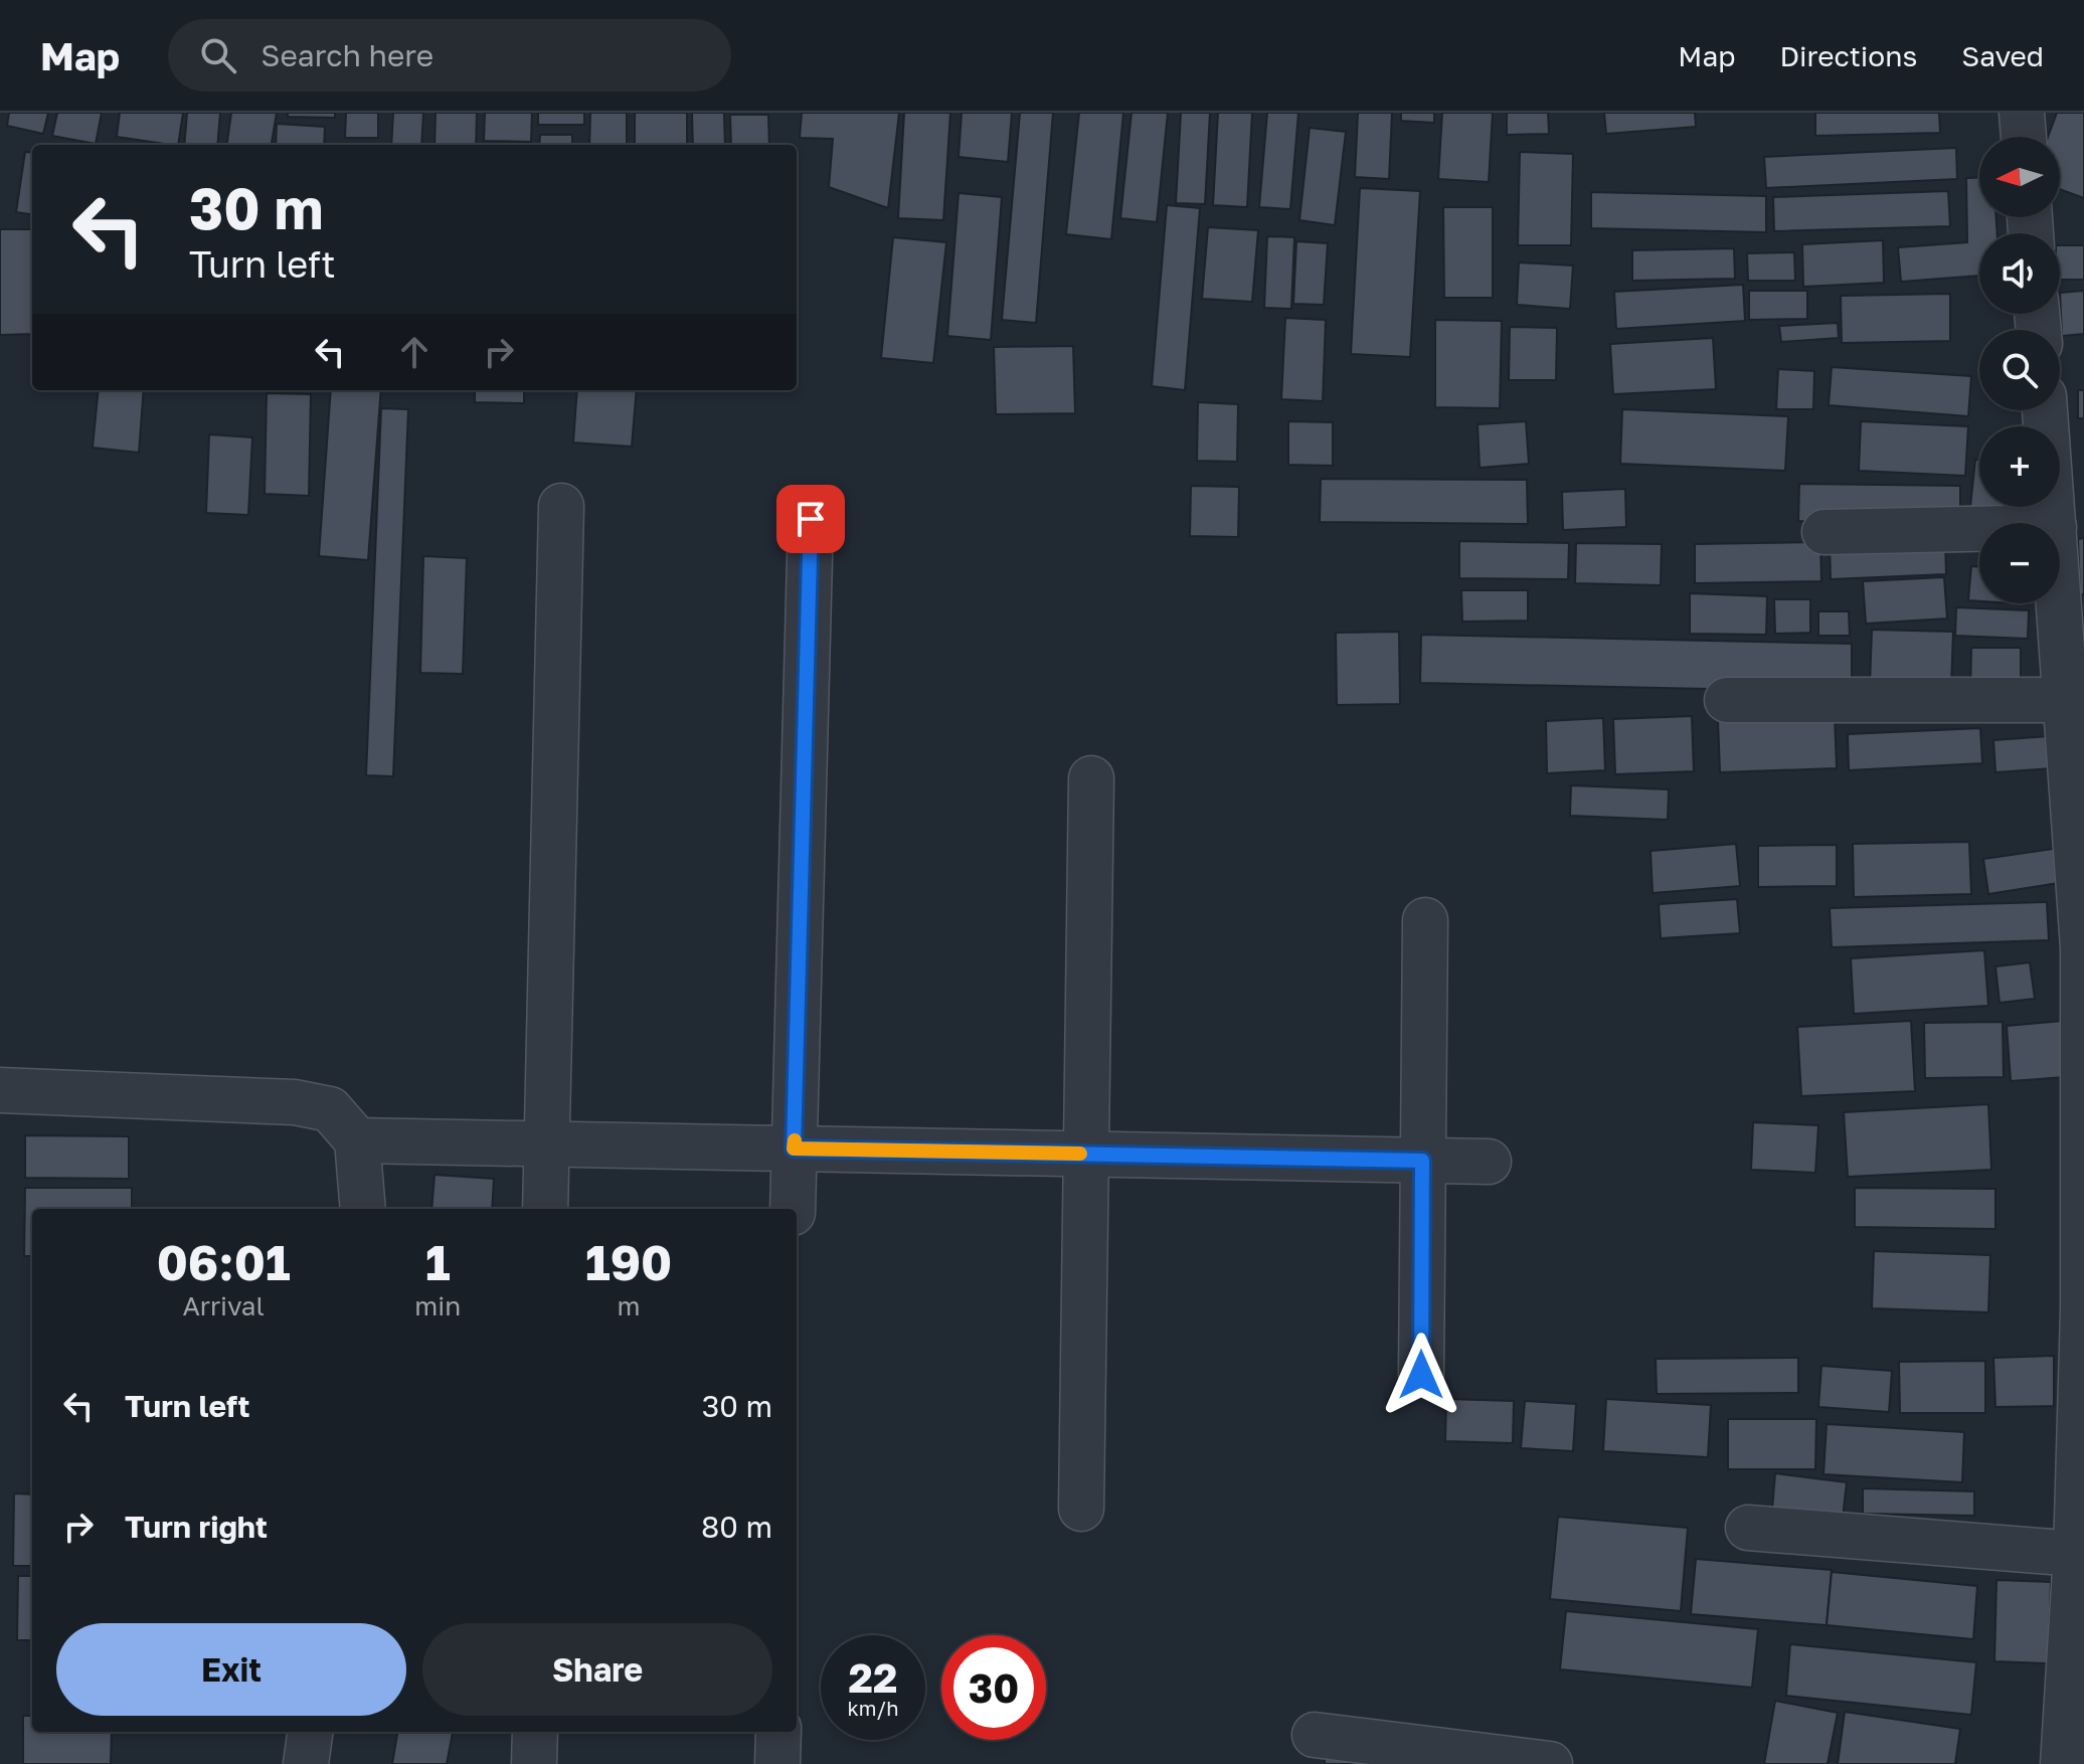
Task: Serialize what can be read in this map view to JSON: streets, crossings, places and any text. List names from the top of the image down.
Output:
{
  "north": "left",
  "page": {
    "header": "Map",
    "search": "Search here",
    "nav": ["Map", "Directions", "Saved"],
    "map_buttons": ["+", "−"],
    "turn": ["30 m", "Turn left"],
    "eta": [
      "06:01",
      "Arrival",
      "1",
      "min",
      "190",
      "m"
    ],
    "list": [
      {
        "name": "Turn left",
        "value": "30 m"
      },
      {
        "name": "Turn right",
        "value": "80 m"
      }
    ],
    "buttons": ["Exit", "Share"],
    "speed": "22 km/h",
    "limit": "30"
  }
}
